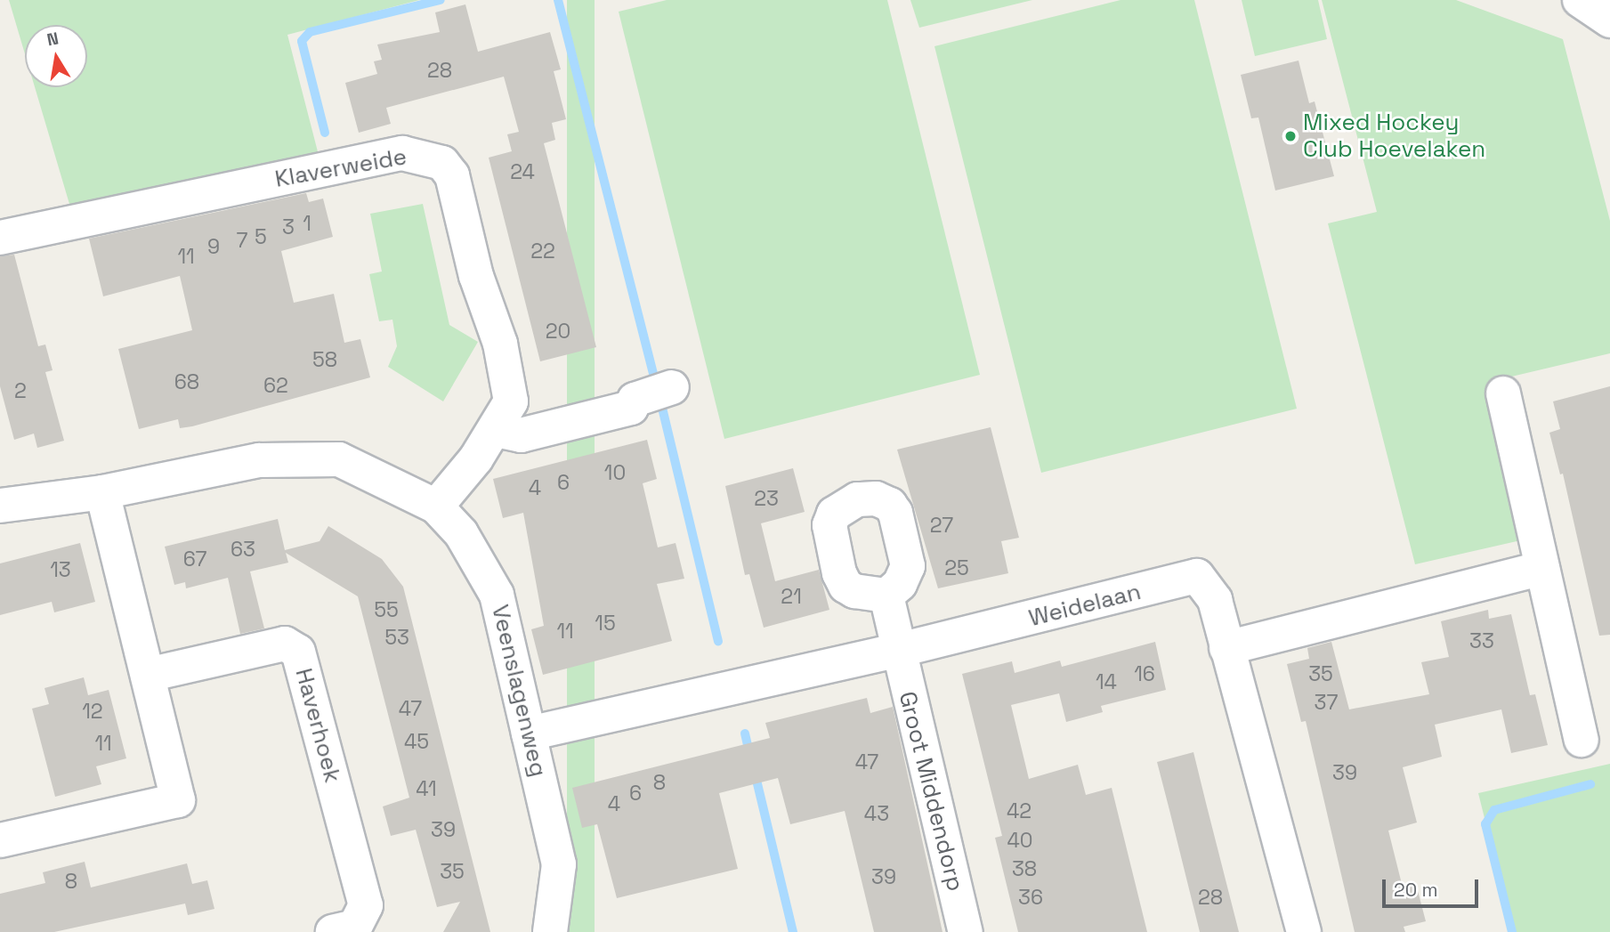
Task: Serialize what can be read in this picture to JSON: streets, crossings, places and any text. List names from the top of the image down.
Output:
{
  "streets": {
    "street": [
      "Klaverweide",
      "Weidelaan",
      "Veenslagenweg",
      "Haverhoek",
      "Groot Middendorp"
    ]
  },
  "crossings": [
    ["Klaverweide", "Veenslagenweg"],
    ["Weidelaan", "Veenslagenweg"],
    ["Weidelaan", "Groot Middendorp"]
  ],
  "places": ["Mixed Hockey Club Hoevelaken"],
  "house_numbers": [
    "28",
    "24",
    "1",
    "3",
    "5",
    "7",
    "9",
    "22",
    "11",
    "20",
    "58",
    "68",
    "62",
    "2",
    "10",
    "6",
    "4",
    "23",
    "27",
    "63",
    "67",
    "25",
    "13",
    "21",
    "55",
    "15",
    "11",
    "53",
    "33",
    "16",
    "35",
    "14",
    "37",
    "47",
    "12",
    "45",
    "11",
    "47",
    "39",
    "8",
    "41",
    "6",
    "4",
    "42",
    "43",
    "39",
    "40",
    "38",
    "35",
    "39",
    "8",
    "36",
    "28"
  ],
  "scale_bar": "20 m",
  "north": "top"
}
